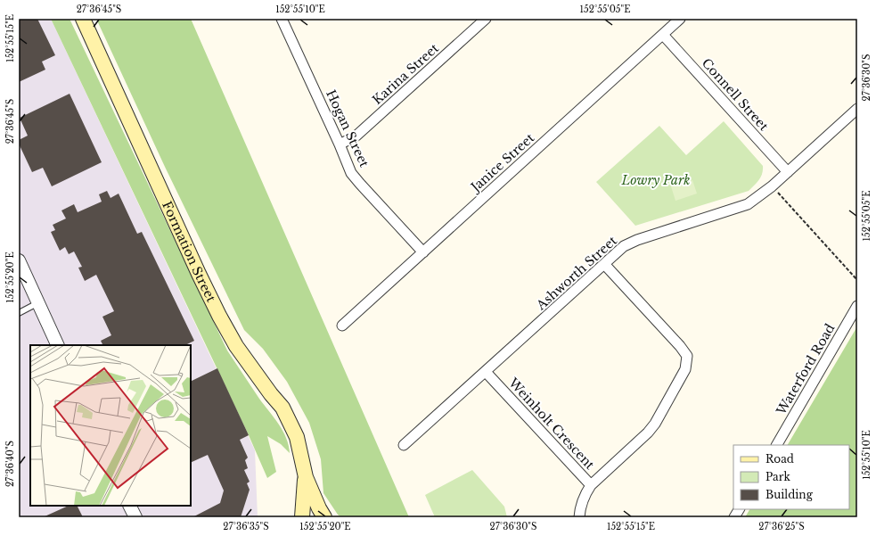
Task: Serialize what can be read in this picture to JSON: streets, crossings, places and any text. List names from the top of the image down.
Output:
{
  "streets": {
    "main road": ["Formation Street"],
    "street": [
      "Karina Street",
      "Connell Street",
      "Hogan Street",
      "Janice Street",
      "Ashworth Street",
      "Waterford Road",
      "Weinholt Crescent"
    ]
  },
  "crossings": [
    ["Karina Street", "Hogan Street"],
    ["Connell Street", "Janice Street"],
    ["Connell Street", "Ashworth Street"],
    ["Hogan Street", "Janice Street"],
    ["Ashworth Street", "Weinholt Crescent"]
  ],
  "parks": ["Lowry Park"],
  "legend": ["Road", "Park", "Building"],
  "coordinates": [
    "27°36'45\"S",
    "152°55'10\"E",
    "152°55'05\"E",
    "152°55'15\"E",
    "27°36'30\"S",
    "152°55'20\"E",
    "27°36'40\"S",
    "27°36'35\"S",
    "27°36'25\"S"
  ]
}
